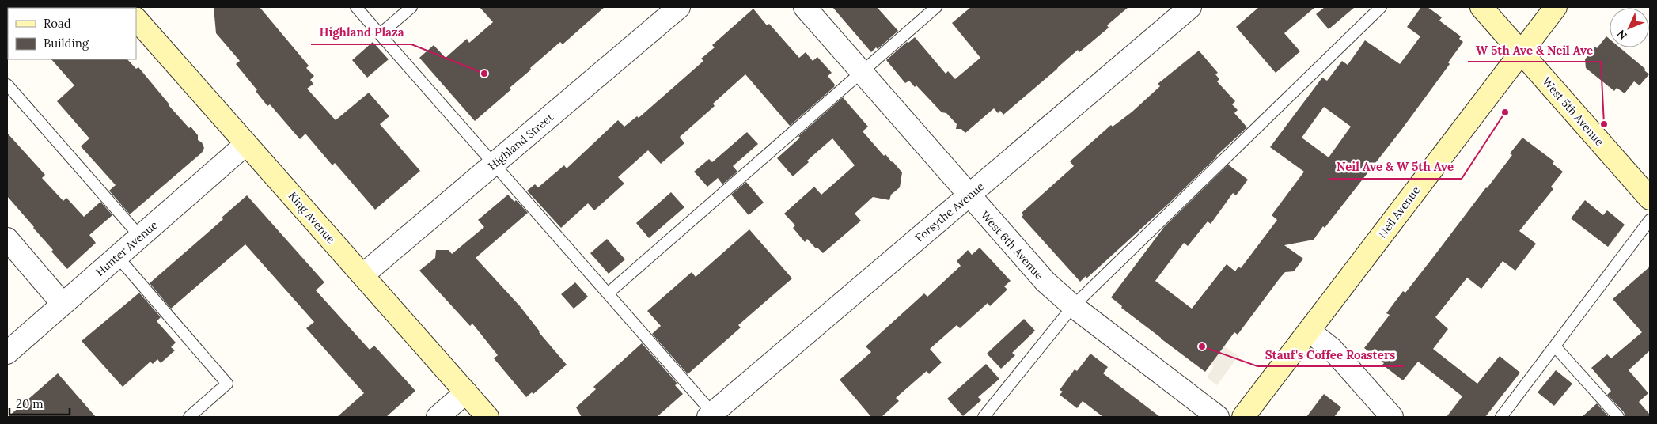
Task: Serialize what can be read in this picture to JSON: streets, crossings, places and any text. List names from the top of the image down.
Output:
{
  "streets": {
    "street": [
      "West 5th Avenue",
      "Highland Street",
      "Forsythe Avenue",
      "Neil Avenue",
      "King Avenue",
      "West 6th Avenue",
      "Hunter Avenue"
    ]
  },
  "crossings": [
    ["West 5th Avenue", "Neil Avenue"],
    ["Highland Street", "King Avenue"],
    ["Forsythe Avenue", "West 6th Avenue"],
    ["King Avenue", "Hunter Avenue"]
  ],
  "places": [
    "Highland Plaza",
    "Neil Ave & W 5th Ave",
    "W 5th Ave & Neil Ave",
    "Stauf's Coffee Roasters"
  ],
  "legend": ["Road", "Building"],
  "scale_bar": "20 m",
  "north": "bottom left"
}
